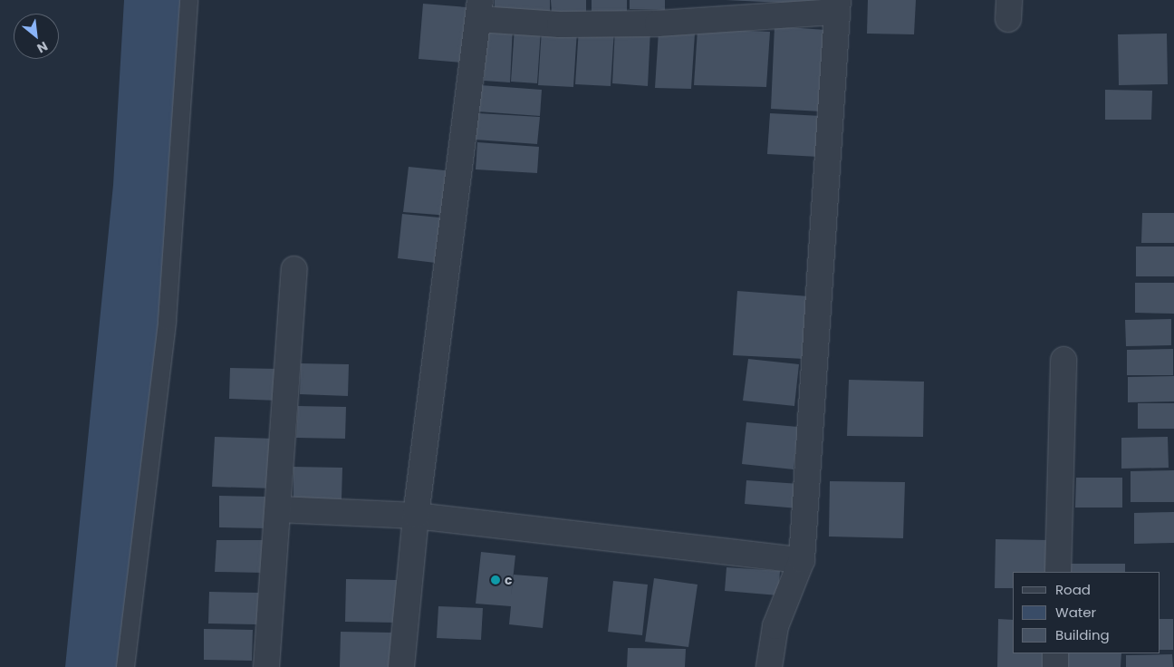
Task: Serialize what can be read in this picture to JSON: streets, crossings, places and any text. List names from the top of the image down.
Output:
{
  "places": ["c"],
  "legend": ["Road", "Water", "Building"],
  "north": "bottom right"
}
